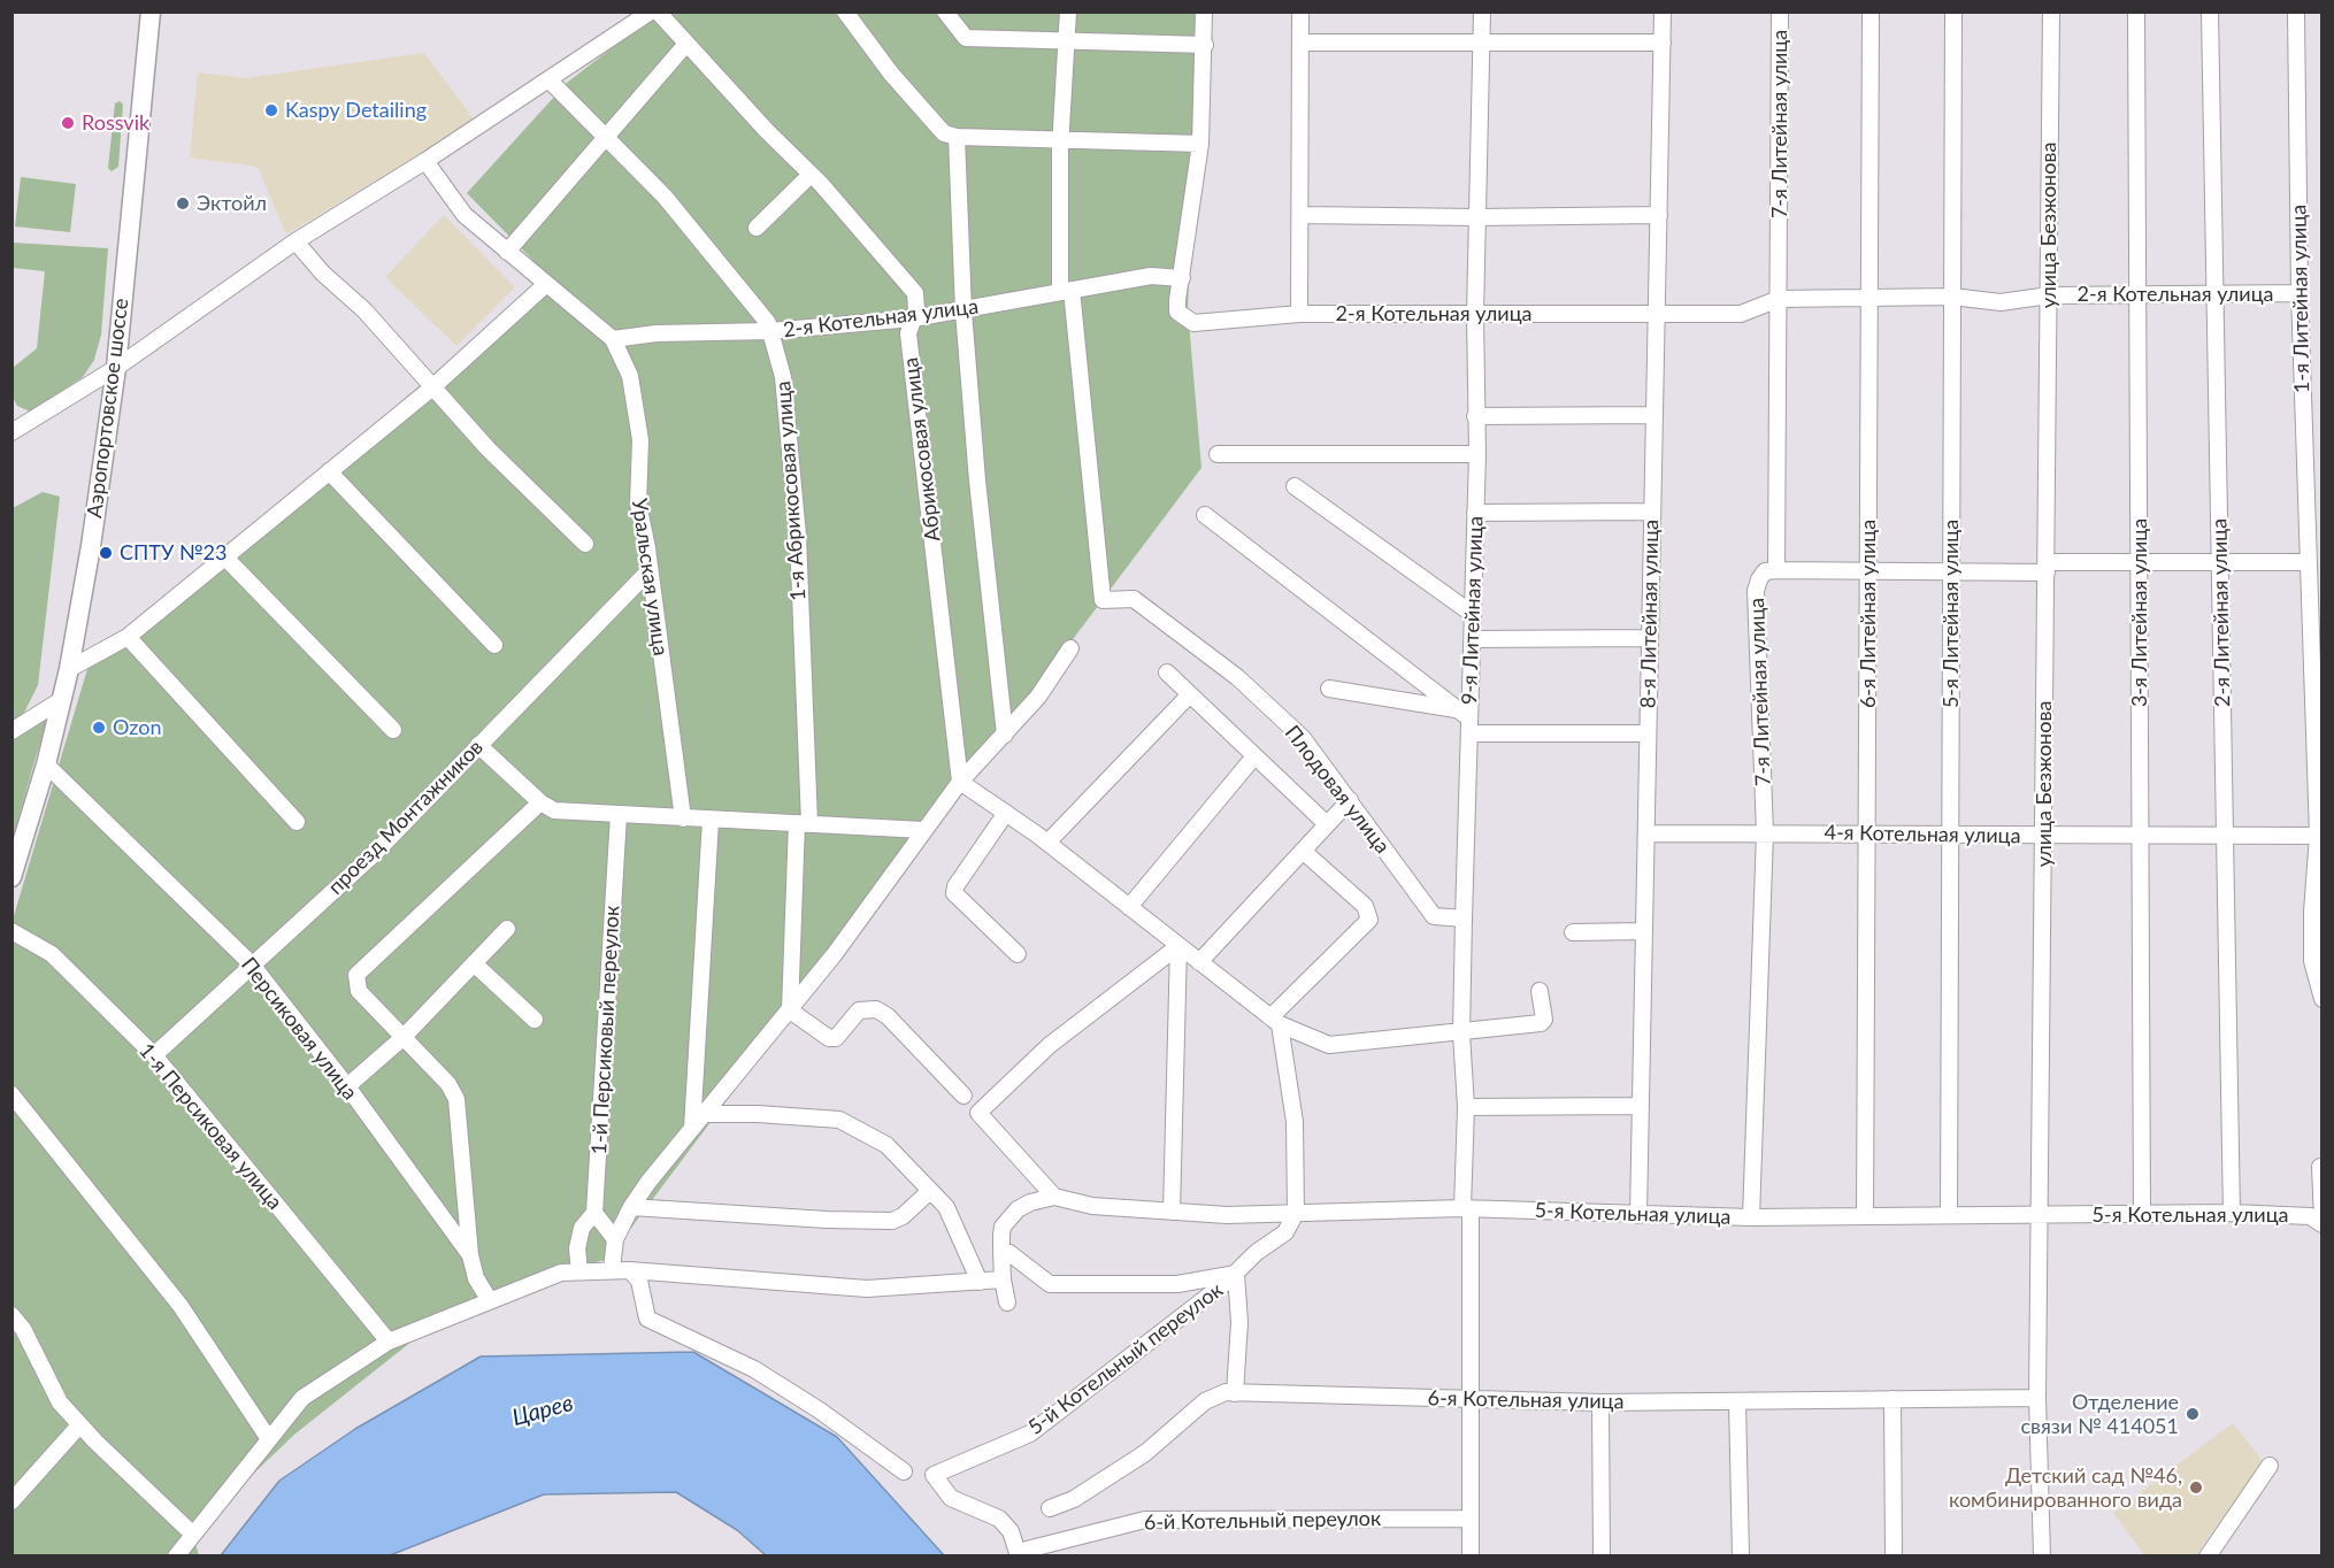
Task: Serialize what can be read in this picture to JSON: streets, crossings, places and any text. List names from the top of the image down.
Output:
{
  "streets": {
    "main road": ["Аэропортовское шоссе"],
    "street": [
      "7-я Литейная улица",
      "улица Безжонова",
      "2-я Котельная улица",
      "1-я Литейная улица",
      "Абрикосовая улица",
      "1-я Абрикосовая улица",
      "Уральская улица",
      "9-я Литейная улица",
      "3-я Литейная улица",
      "2-я Литейная улица",
      "8-я Литейная улица",
      "6-я Литейная улица",
      "5-я Литейная улица",
      "Плодовая улица",
      "проезд Монтажников",
      "4-я Котельная улица",
      "Персиковая улица",
      "1-й Персиковый переулок",
      "1-я Персиковая улица",
      "5-я Котельная улица",
      "5-й Котельный переулок",
      "6-я Котельная улица",
      "6-й Котельный переулок"
    ]
  },
  "crossings": [
    ["7-я Литейная улица", "2-я Котельная улица"],
    ["7-я Литейная улица", "4-я Котельная улица"],
    ["7-я Литейная улица", "5-я Котельная улица"],
    ["улица Безжонова", "2-я Котельная улица"],
    ["улица Безжонова", "4-я Котельная улица"],
    ["улица Безжонова", "5-я Котельная улица"],
    ["улица Безжонова", "6-я Котельная улица"],
    ["2-я Котельная улица", "1-я Литейная улица"],
    ["2-я Котельная улица", "Абрикосовая улица"],
    ["2-я Котельная улица", "1-я Абрикосовая улица"],
    ["2-я Котельная улица", "Уральская улица"],
    ["2-я Котельная улица", "9-я Литейная улица"],
    ["2-я Котельная улица", "3-я Литейная улица"],
    ["2-я Котельная улица", "2-я Литейная улица"],
    ["2-я Котельная улица", "8-я Литейная улица"],
    ["2-я Котельная улица", "6-я Литейная улица"],
    ["2-я Котельная улица", "5-я Литейная улица"],
    ["2-я Котельная улица", "Плодовая улица"],
    ["1-я Литейная улица", "4-я Котельная улица"],
    ["Аэропортовское шоссе", "Персиковая улица"],
    ["Уральская улица", "проезд Монтажников"],
    ["9-я Литейная улица", "Плодовая улица"],
    ["9-я Литейная улица", "5-я Котельная улица"],
    ["9-я Литейная улица", "6-я Котельная улица"],
    ["9-я Литейная улица", "6-й Котельный переулок"],
    ["3-я Литейная улица", "4-я Котельная улица"],
    ["3-я Литейная улица", "5-я Котельная улица"],
    ["2-я Литейная улица", "4-я Котельная улица"],
    ["2-я Литейная улица", "5-я Котельная улица"],
    ["8-я Литейная улица", "4-я Котельная улица"],
    ["8-я Литейная улица", "5-я Котельная улица"],
    ["6-я Литейная улица", "4-я Котельная улица"],
    ["6-я Литейная улица", "5-я Котельная улица"],
    ["5-я Литейная улица", "4-я Котельная улица"],
    ["5-я Литейная улица", "5-я Котельная улица"],
    ["проезд Монтажников", "Персиковая улица"],
    ["проезд Монтажников", "1-я Персиковая улица"],
    ["5-я Котельная улица", "5-й Котельный переулок"],
    ["5-й Котельный переулок", "6-й Котельный переулок"]
  ],
  "water": ["Царев"],
  "places": [
    "Kaspy Detailing",
    "Rossvik",
    "Эктойл",
    "СПТУ №23",
    "Ozon",
    "Отделение связи № 414051",
    "Детский сад №46, комбинированного вида"
  ]
}
